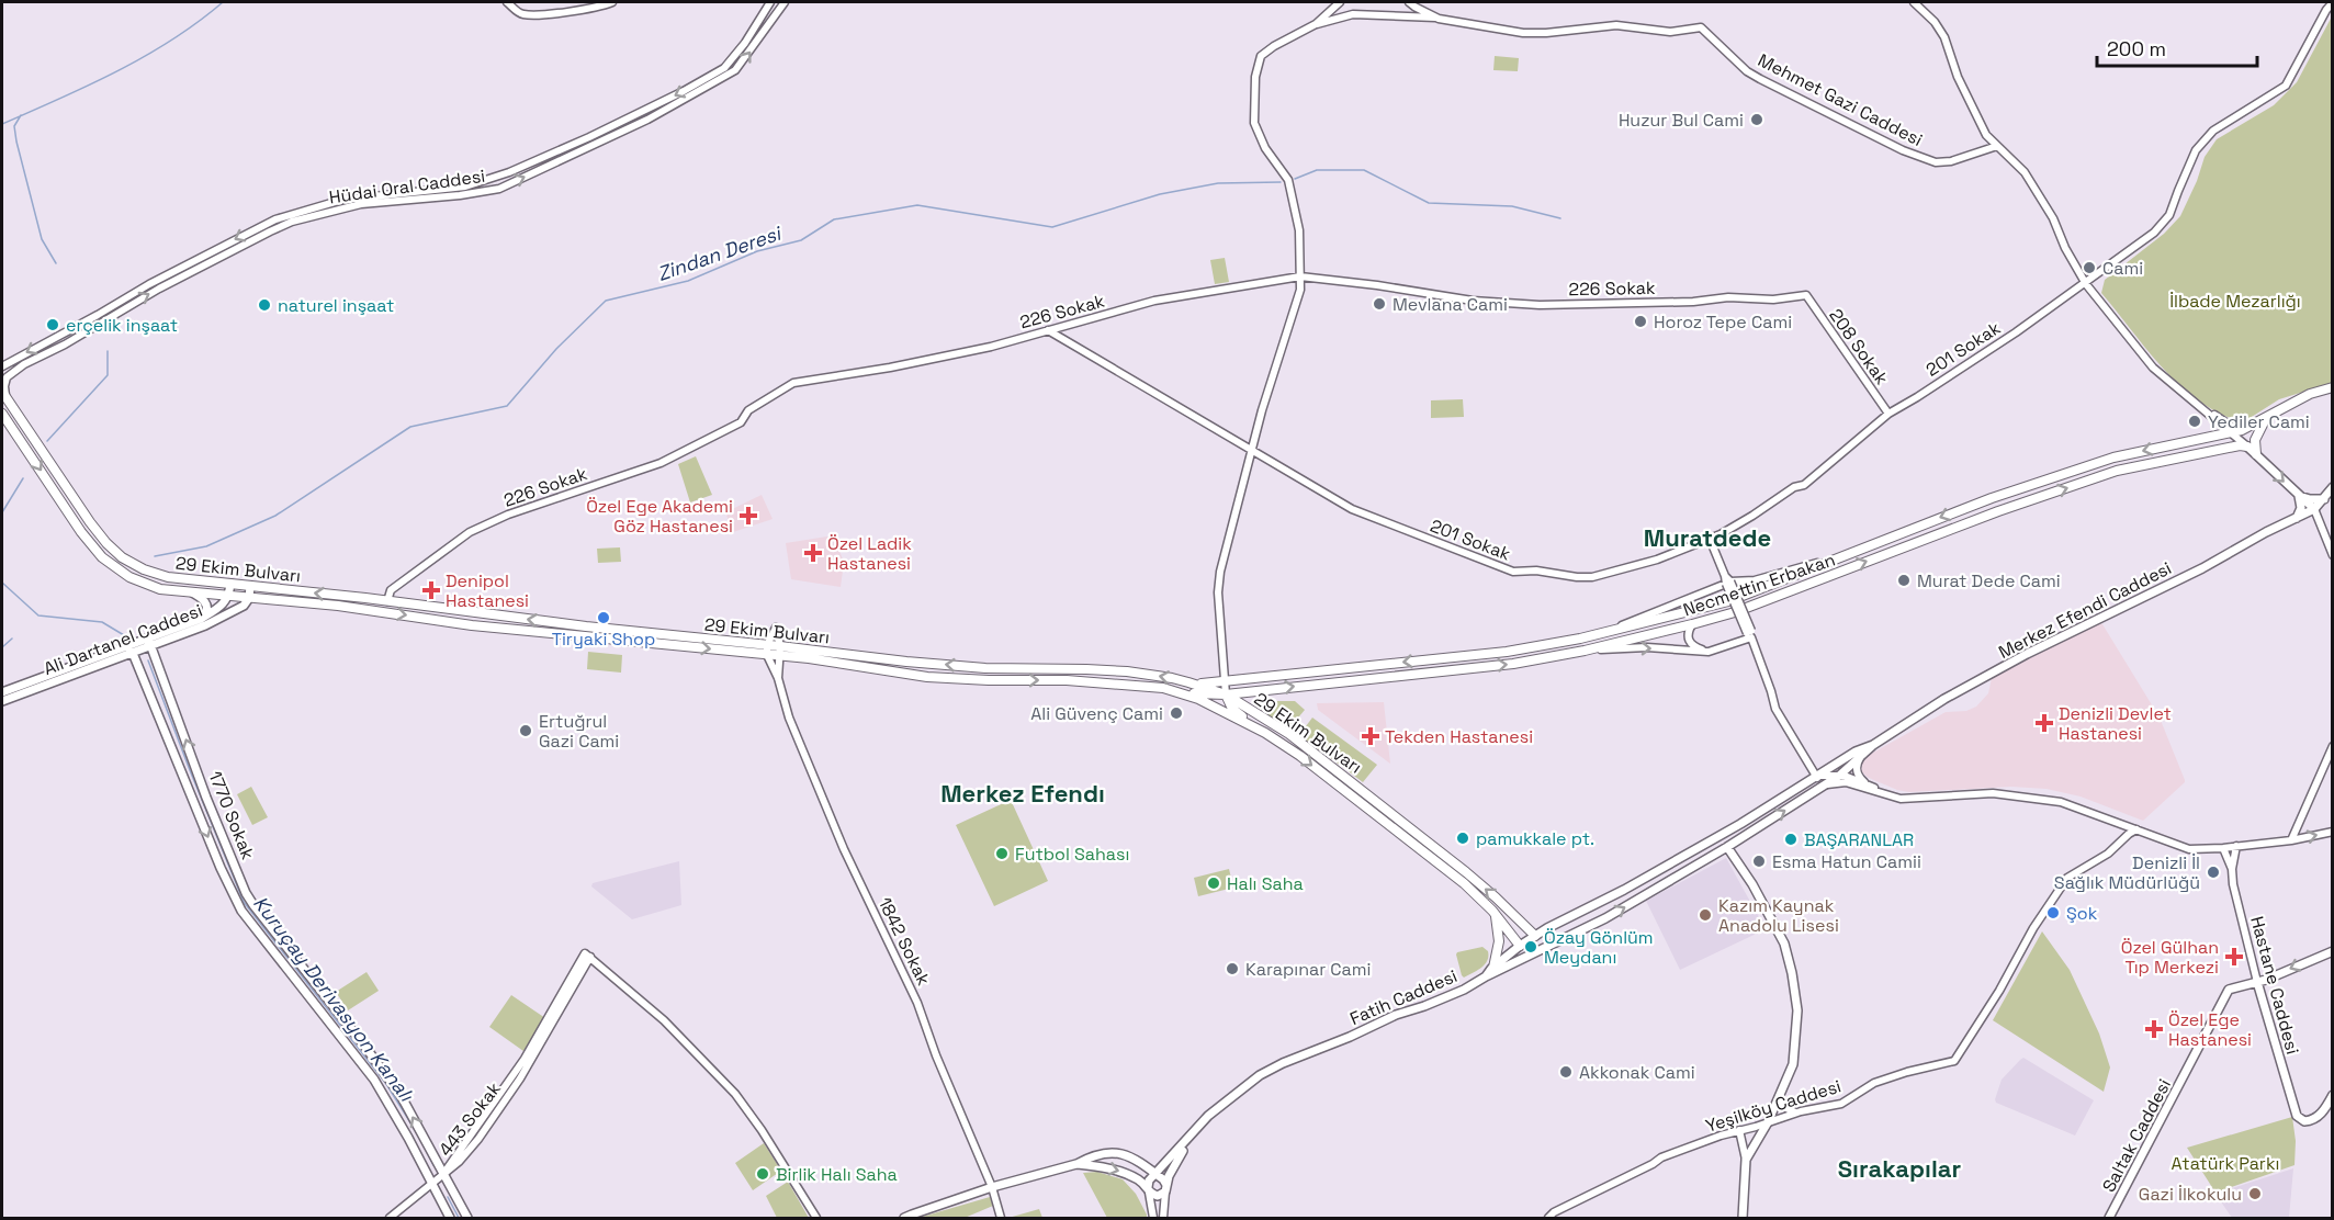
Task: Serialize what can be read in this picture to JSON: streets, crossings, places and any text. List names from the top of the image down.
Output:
{
  "streets": {
    "main road": [
      "29 Ekim Bulvarı",
      "Necmettin Erbakan",
      "Merkez Efendi Caddesi",
      "Ali Dartanel Caddesi",
      "1770 Sokak",
      "Hastane Caddesi",
      "Fatih Caddesi",
      "Saltak Caddesi"
    ],
    "street": [
      "Mehmet Gazi Caddesi",
      "Hüdai Oral Caddesi",
      "226 Sokak",
      "208 Sokak",
      "201 Sokak",
      "1842 Sokak",
      "Yeşilköy Caddesi",
      "443 Sokak"
    ]
  },
  "crossings": [
    ["226 Sokak", "208 Sokak"],
    ["226 Sokak", "201 Sokak"],
    ["226 Sokak", "29 Ekim Bulvarı"],
    ["208 Sokak", "201 Sokak"],
    ["29 Ekim Bulvarı", "Necmettin Erbakan"],
    ["29 Ekim Bulvarı", "Ali Dartanel Caddesi"],
    ["29 Ekim Bulvarı", "Fatih Caddesi"],
    ["Merkez Efendi Caddesi", "Fatih Caddesi"],
    ["Ali Dartanel Caddesi", "1770 Sokak"],
    ["1770 Sokak", "443 Sokak"],
    ["Hastane Caddesi", "Saltak Caddesi"]
  ],
  "districts": ["Muratdede", "Merkez Efendı", "Sırakapılar"],
  "water": ["Zindan Deresi", "Kuruçay Derivasyon Kanalı"],
  "parks": ["İlbade Mezarlığı", "Atatürk Parkı"],
  "places": {
    "other": [
      "Huzur Bul Cami",
      "Cami",
      "Mevlana Cami",
      "naturel inşaat",
      "Horoz Tepe Cami",
      "erçelik inşaat",
      "Yediler Cami",
      "Murat Dede Cami",
      "Tiryaki Shop",
      "Ali Güvenç Cami",
      "Ertuğrul Gazi Cami",
      "pamukkale pt.",
      "BAŞARANLAR",
      "Futbol Sahası",
      "Esma Hatun Camii",
      "Denizli İl Sağlık Müdürlüğü",
      "Halı Saha",
      "Şok",
      "Kazım Kaynak Anadolu Lisesi",
      "Özay Gönlüm Meydanı",
      "Karapınar Cami",
      "Akkonak Cami",
      "Birlik Halı Saha",
      "Gazi İlkokulu"
    ],
    "health": [
      "Özel Ege Akademi Göz Hastanesi",
      "Özel Ladik Hastanesi",
      "Denipol Hastanesi",
      "Denizli Devlet Hastanesi",
      "Tekden Hastanesi",
      "Özel Gülhan Tıp Merkezi",
      "Özel Ege Hastanesi"
    ]
  },
  "scale_bar": "200 m"
}
